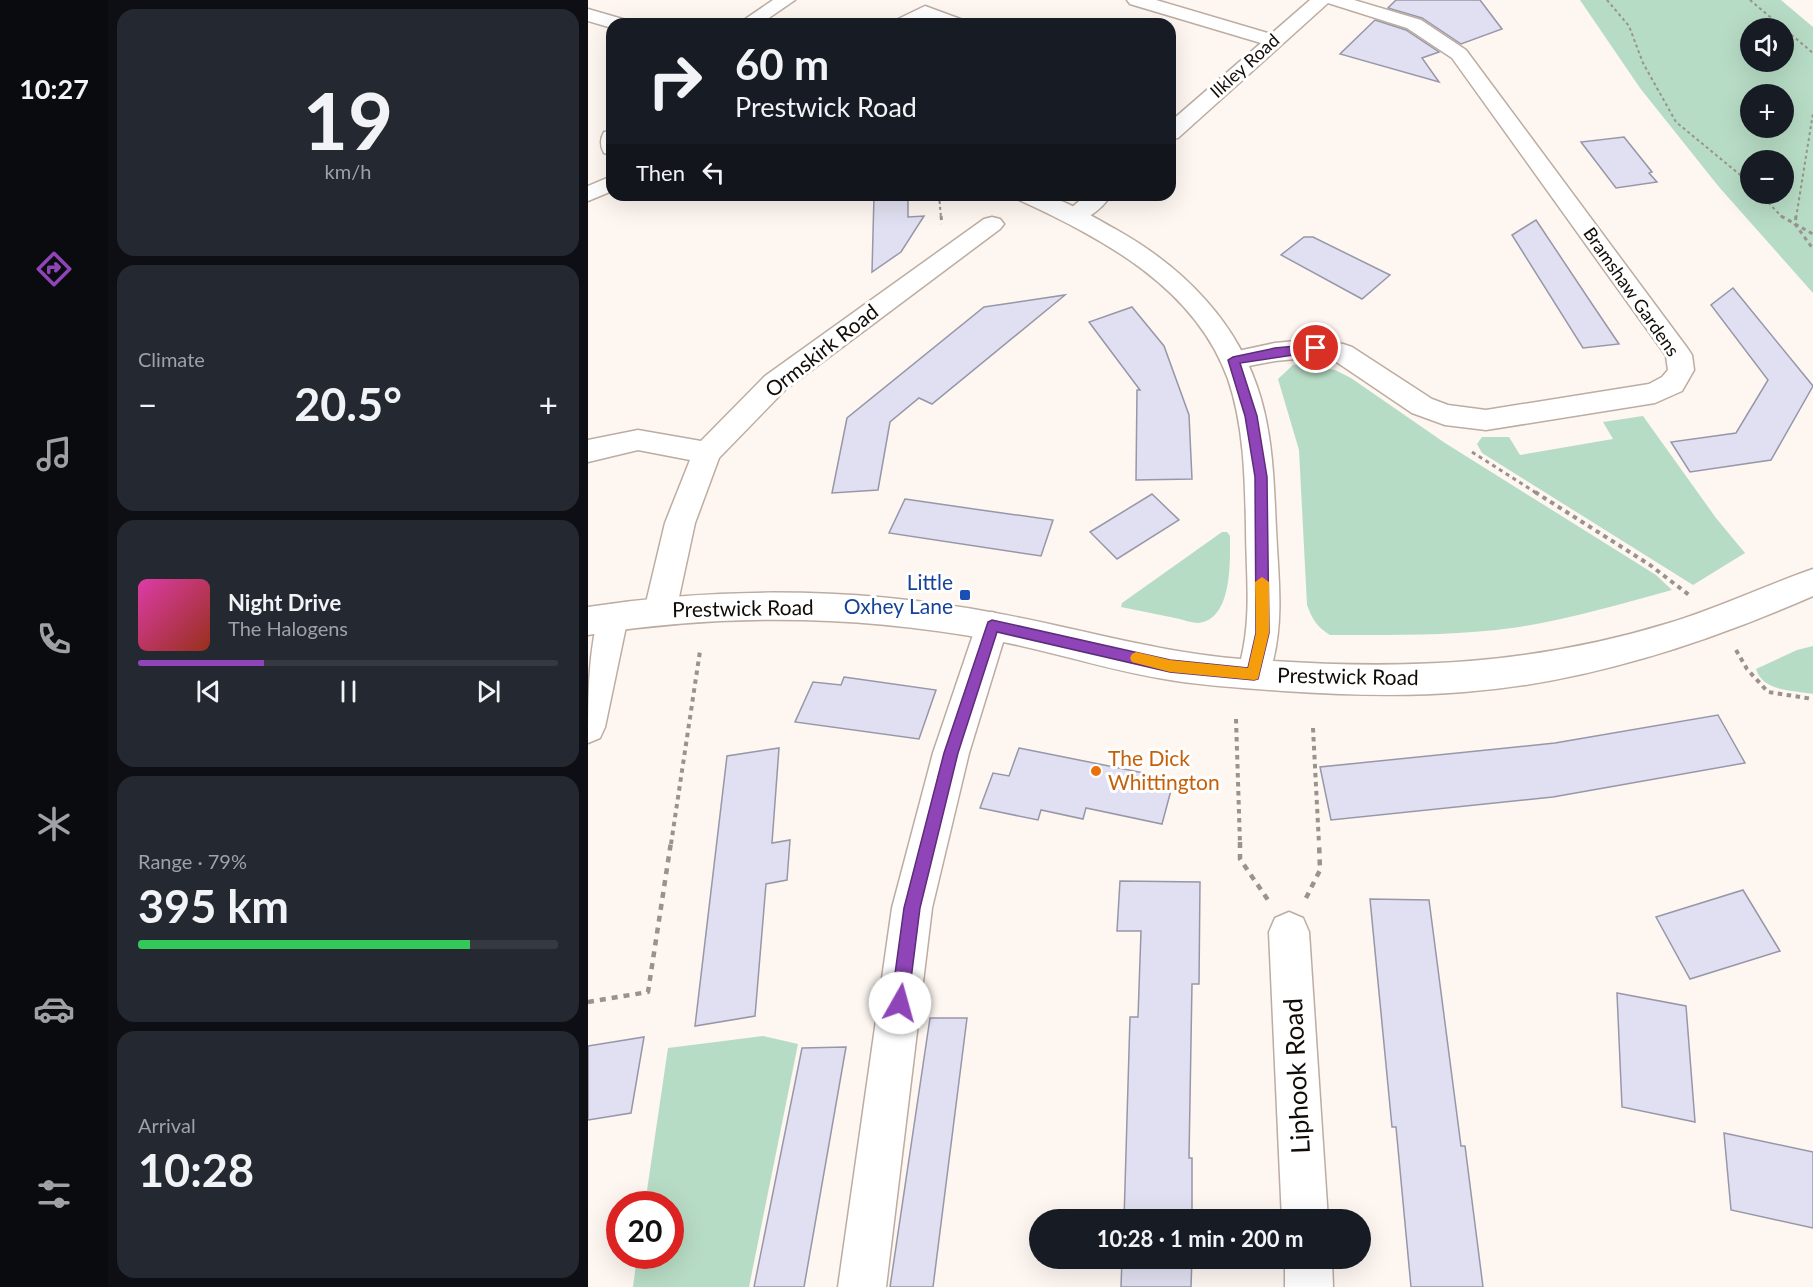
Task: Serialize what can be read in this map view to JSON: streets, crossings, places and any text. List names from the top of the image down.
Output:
{
  "streets": {
    "street": [
      "Ilkley Road",
      "Bramshaw Gardens",
      "Ormskirk Road",
      "Prestwick Road",
      "Liphook Road"
    ]
  },
  "crossings": [
    ["Ormskirk Road", "Prestwick Road"]
  ],
  "places": {
    "transit": ["Little Oxhey Lane"],
    "other": ["The Dick Whittington"]
  },
  "page": {
    "tabs": "10:27",
    "tile": [
      ["19", "km/h"],
      "Climate",
      ["Range · 79%", "395 km"],
      ["Arrival", "10:28"]
    ],
    "map_buttons": ["+", "−"],
    "turn": ["60 m", "Prestwick Road"],
    "then": "Then",
    "heat": ["−", "20.5°", "+"],
    "song": ["Night Drive", "The Halogens"],
    "limit": "20",
    "trip": "10:28 · 1 min · 200 m"
  }
}
